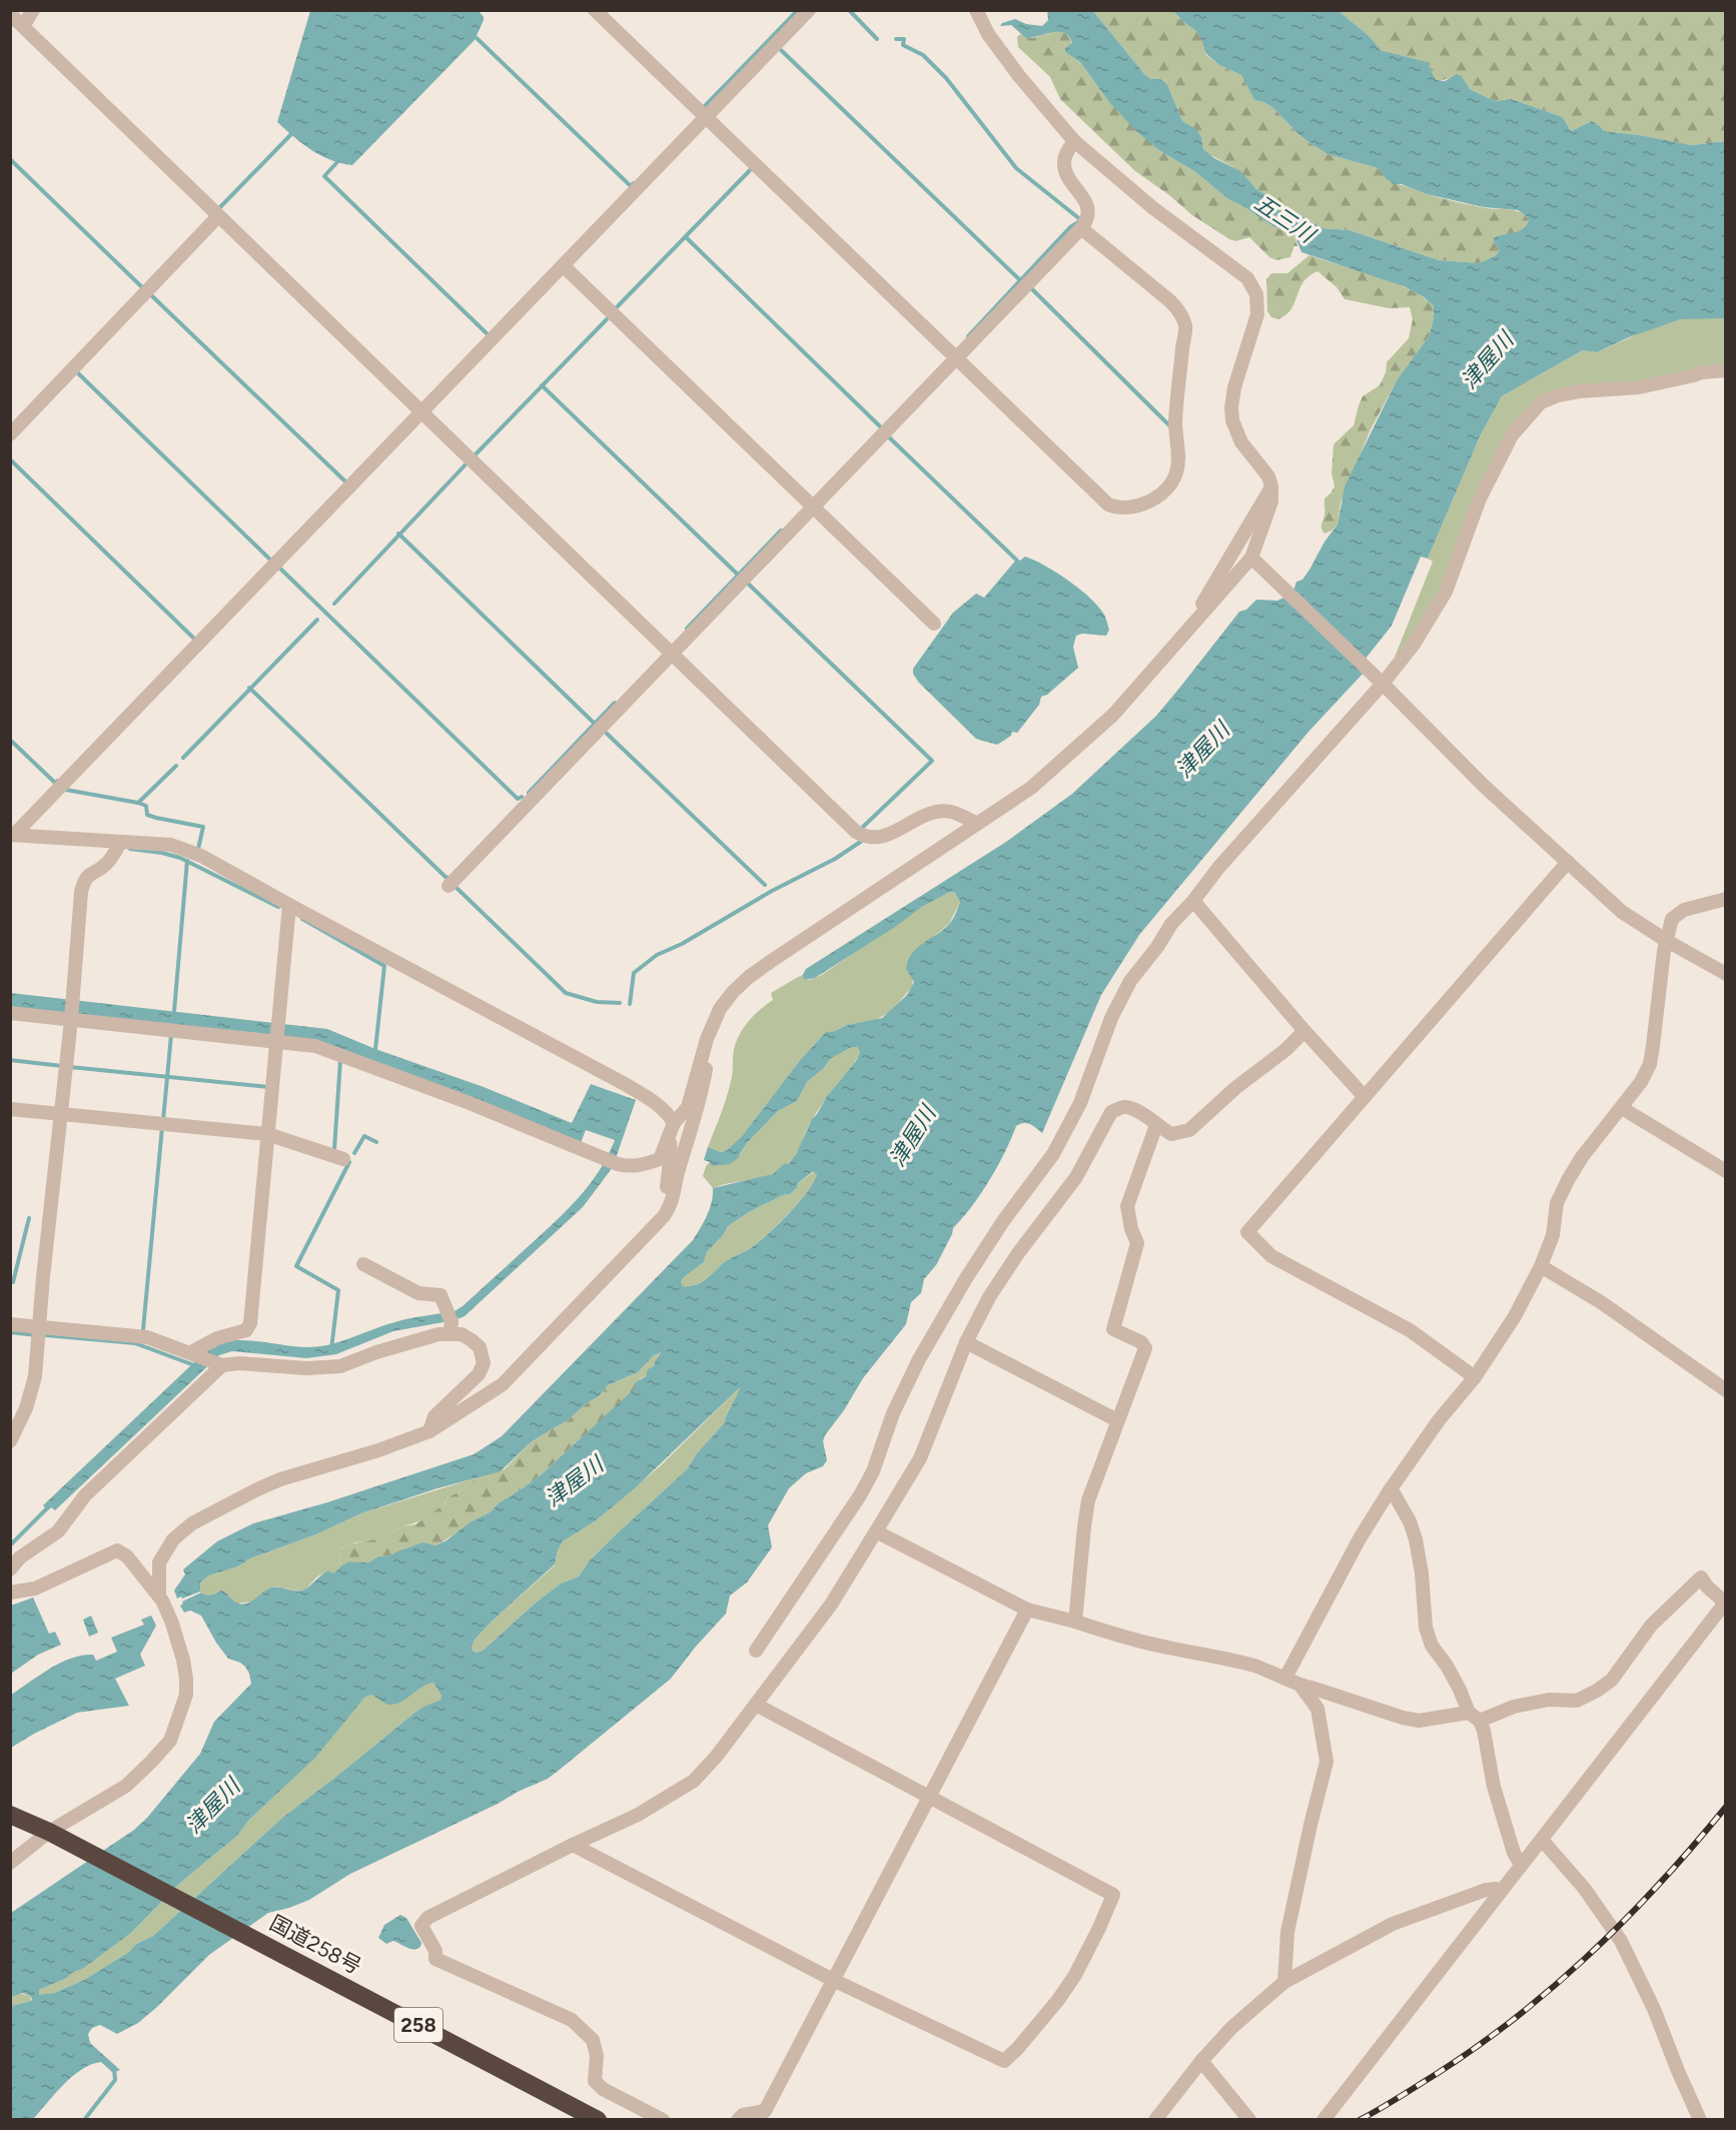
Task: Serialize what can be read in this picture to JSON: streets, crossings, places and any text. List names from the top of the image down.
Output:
{
  "streets": {
    "highway": ["国道258号", "258"]
  },
  "water": ["五三川", "津屋川"]
}
